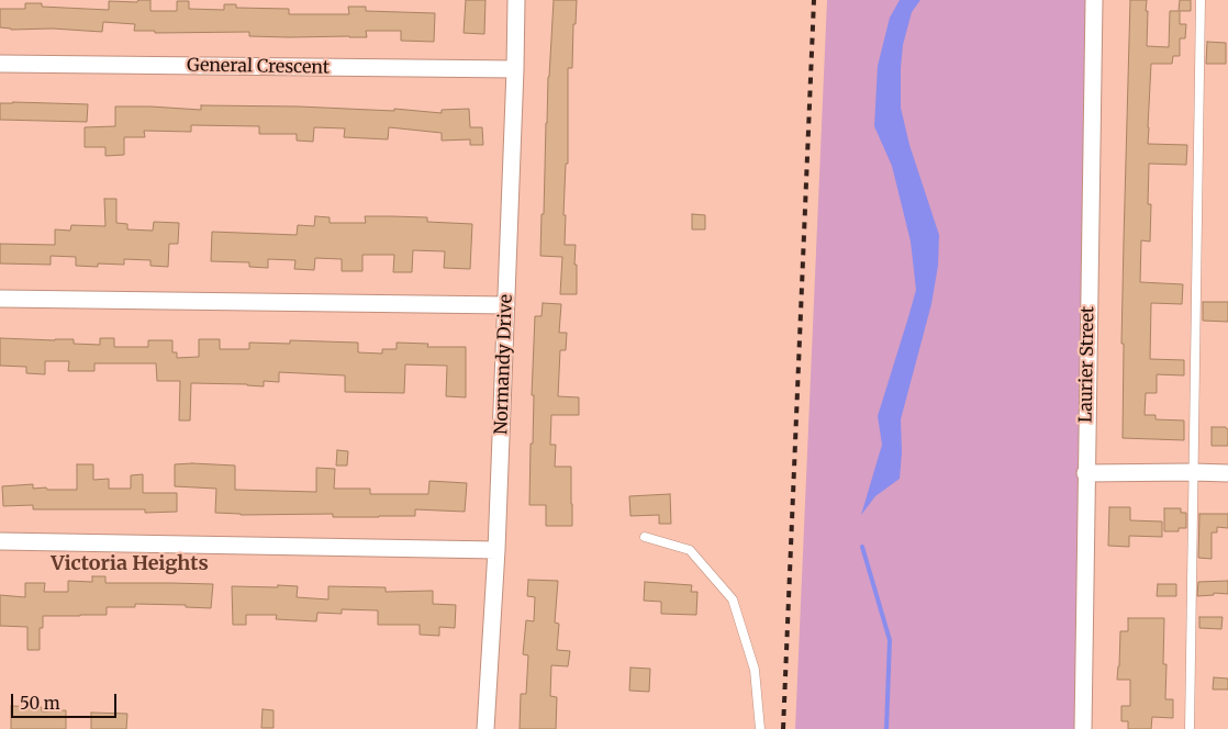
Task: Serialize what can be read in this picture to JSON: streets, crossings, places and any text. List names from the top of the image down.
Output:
{
  "streets": {
    "street": ["General Crescent", "Normandy Drive", "Laurier Street"]
  },
  "crossings": [
    ["General Crescent", "Normandy Drive"]
  ],
  "districts": ["Victoria Heights"],
  "scale_bar": "50 m"
}
